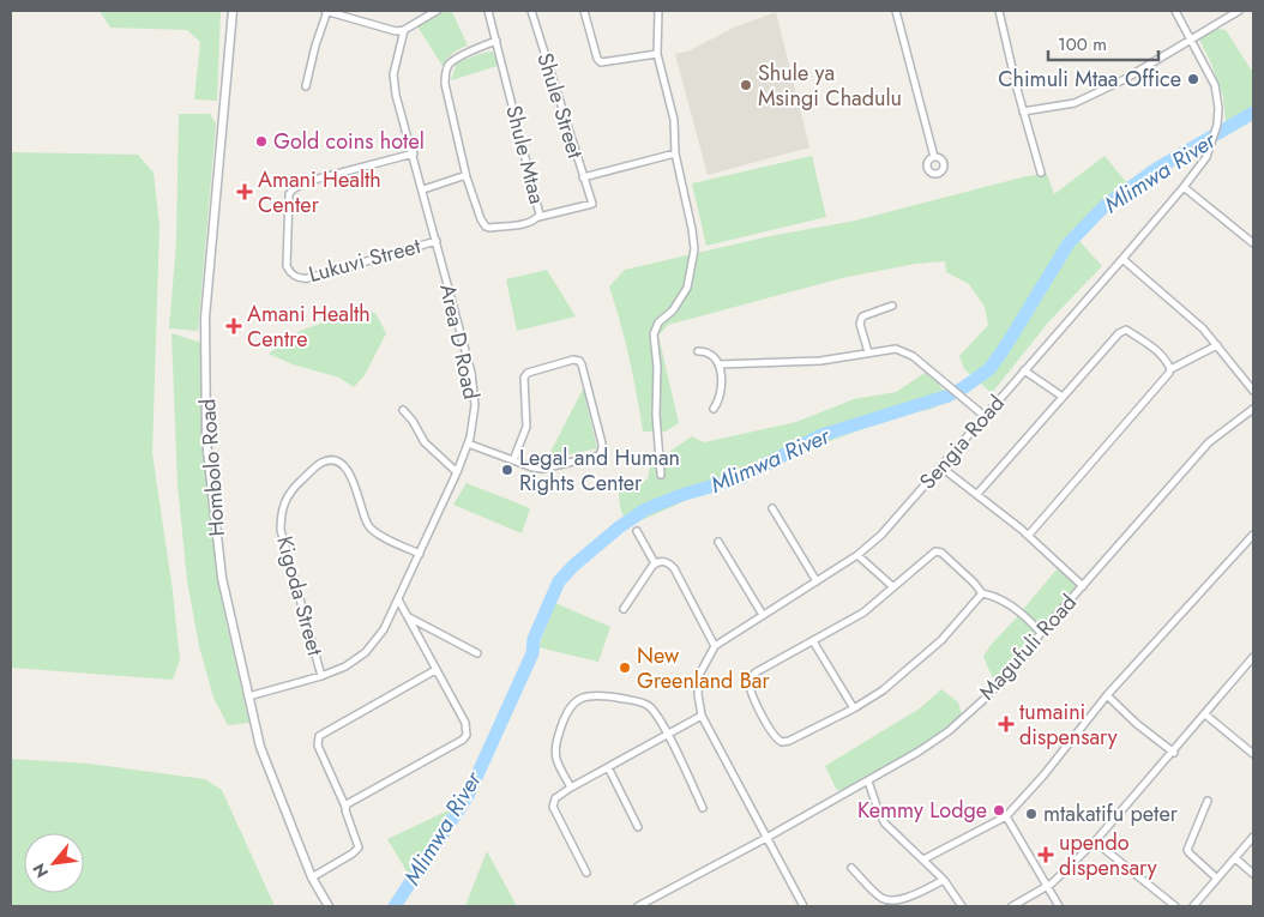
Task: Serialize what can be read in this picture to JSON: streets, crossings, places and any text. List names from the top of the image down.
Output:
{
  "streets": {
    "street": [
      "Shule Street",
      "Shule Mtaa",
      "Lukuvi Street",
      "Area D Road",
      "Sengia Road",
      "Hombolo Road",
      "Kigoda Street",
      "Magufuli Road"
    ]
  },
  "crossings": [
    ["Lukuvi Street", "Area D Road"],
    ["Area D Road", "Hombolo Road"],
    ["Area D Road", "Kigoda Street"],
    ["Sengia Road", "Magufuli Road"]
  ],
  "water": ["Mlimwa River"],
  "places": {
    "other": [
      "Chimuli Mtaa Office",
      "Shule ya Msingi Chadulu",
      "Gold coins hotel",
      "Legal and Human Rights Center",
      "New Greenland Bar",
      "Kemmy Lodge",
      "mtakatifu peter"
    ],
    "health": [
      "Amani Health Center",
      "Amani Health Centre",
      "tumaini dispensary",
      "upendo dispensary"
    ]
  },
  "scale_bar": "100 m",
  "north": "bottom left"
}
